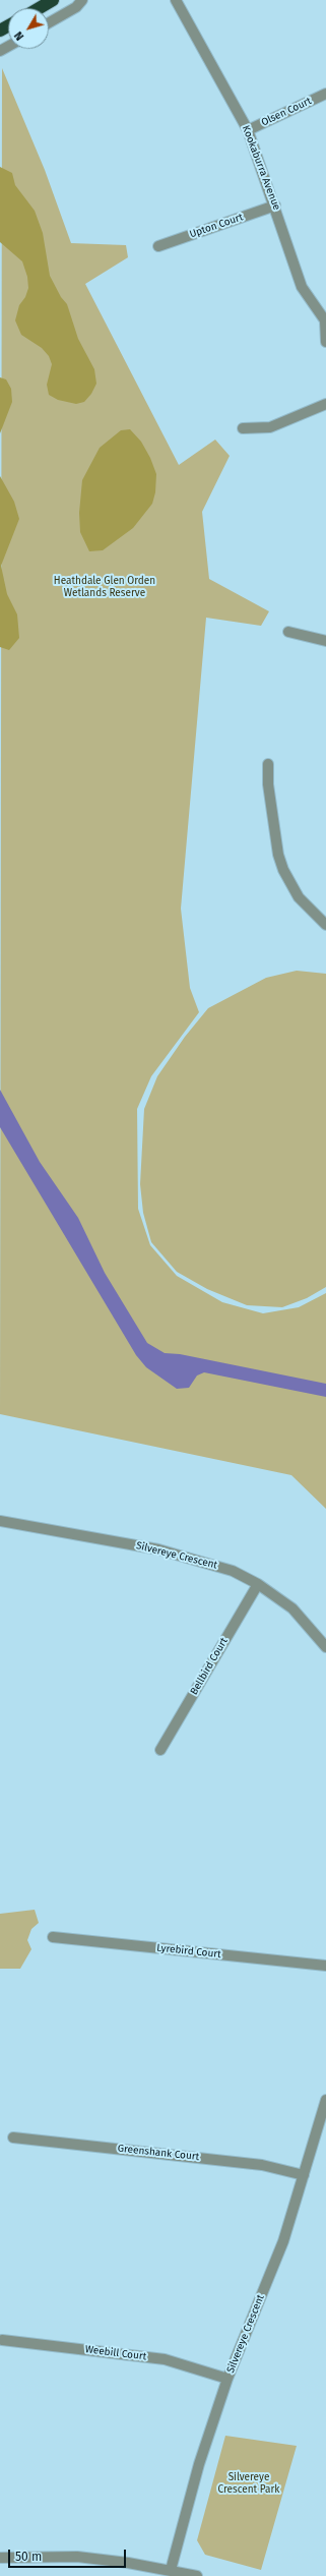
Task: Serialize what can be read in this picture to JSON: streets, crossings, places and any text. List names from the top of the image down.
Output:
{
  "streets": {
    "street": [
      "Olsen Court",
      "Kookaburra Avenue",
      "Upton Court",
      "Silvereye Crescent",
      "Bellbird Court",
      "Lyrebird Court",
      "Greenshank Court",
      "Weebill Court"
    ]
  },
  "crossings": [
    ["Olsen Court", "Kookaburra Avenue"],
    ["Kookaburra Avenue", "Upton Court"],
    ["Silvereye Crescent", "Bellbird Court"],
    ["Silvereye Crescent", "Greenshank Court"],
    ["Silvereye Crescent", "Weebill Court"]
  ],
  "parks": ["Heathdale Glen Orden Wetlands Reserve", "Silvereye Crescent Park"],
  "scale_bar": "50 m",
  "north": "bottom left"
}
